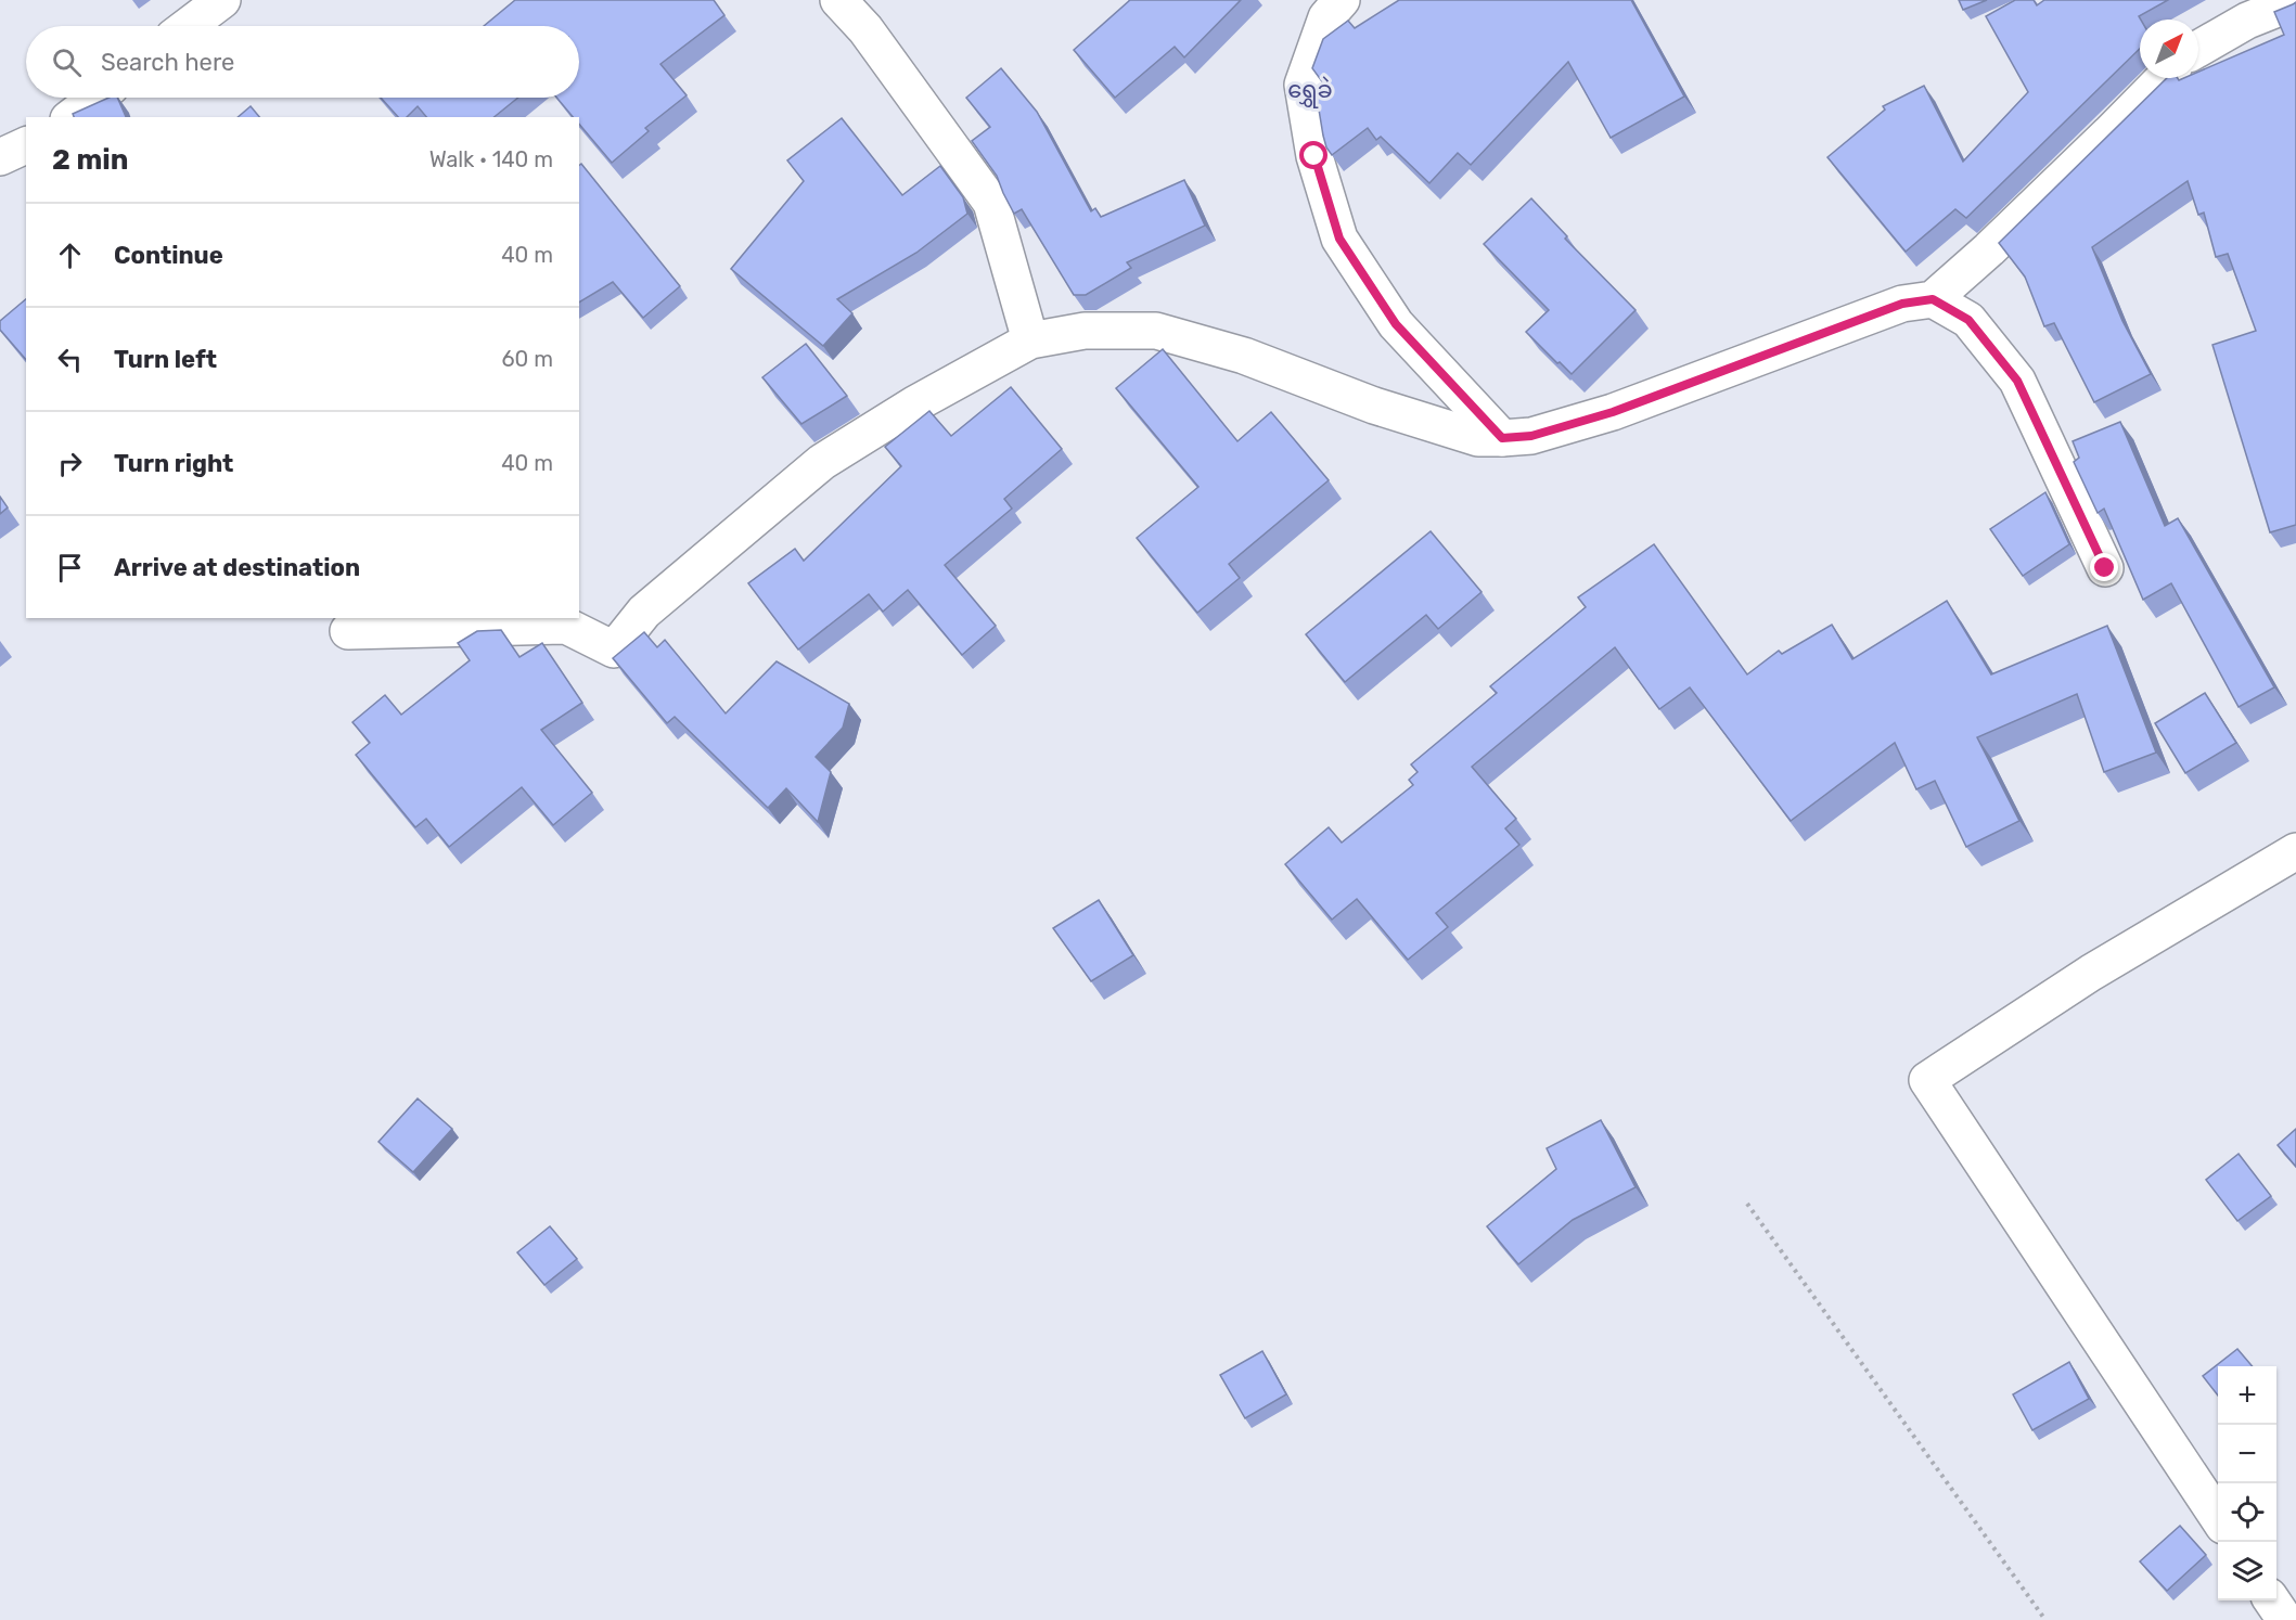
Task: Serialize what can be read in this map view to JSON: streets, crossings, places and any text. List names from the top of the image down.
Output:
{
  "districts": ["ရွှေခဲ"],
  "north": "top right",
  "page": {
    "search": "Search here",
    "heading": ["2 min", "Walk · 140 m"],
    "list": [
      ["Continue", "40 m"],
      ["Turn left", "60 m"],
      ["Turn right", "40 m"],
      "Arrive at destination"
    ],
    "map_buttons": ["+", "−"]
  }
}
